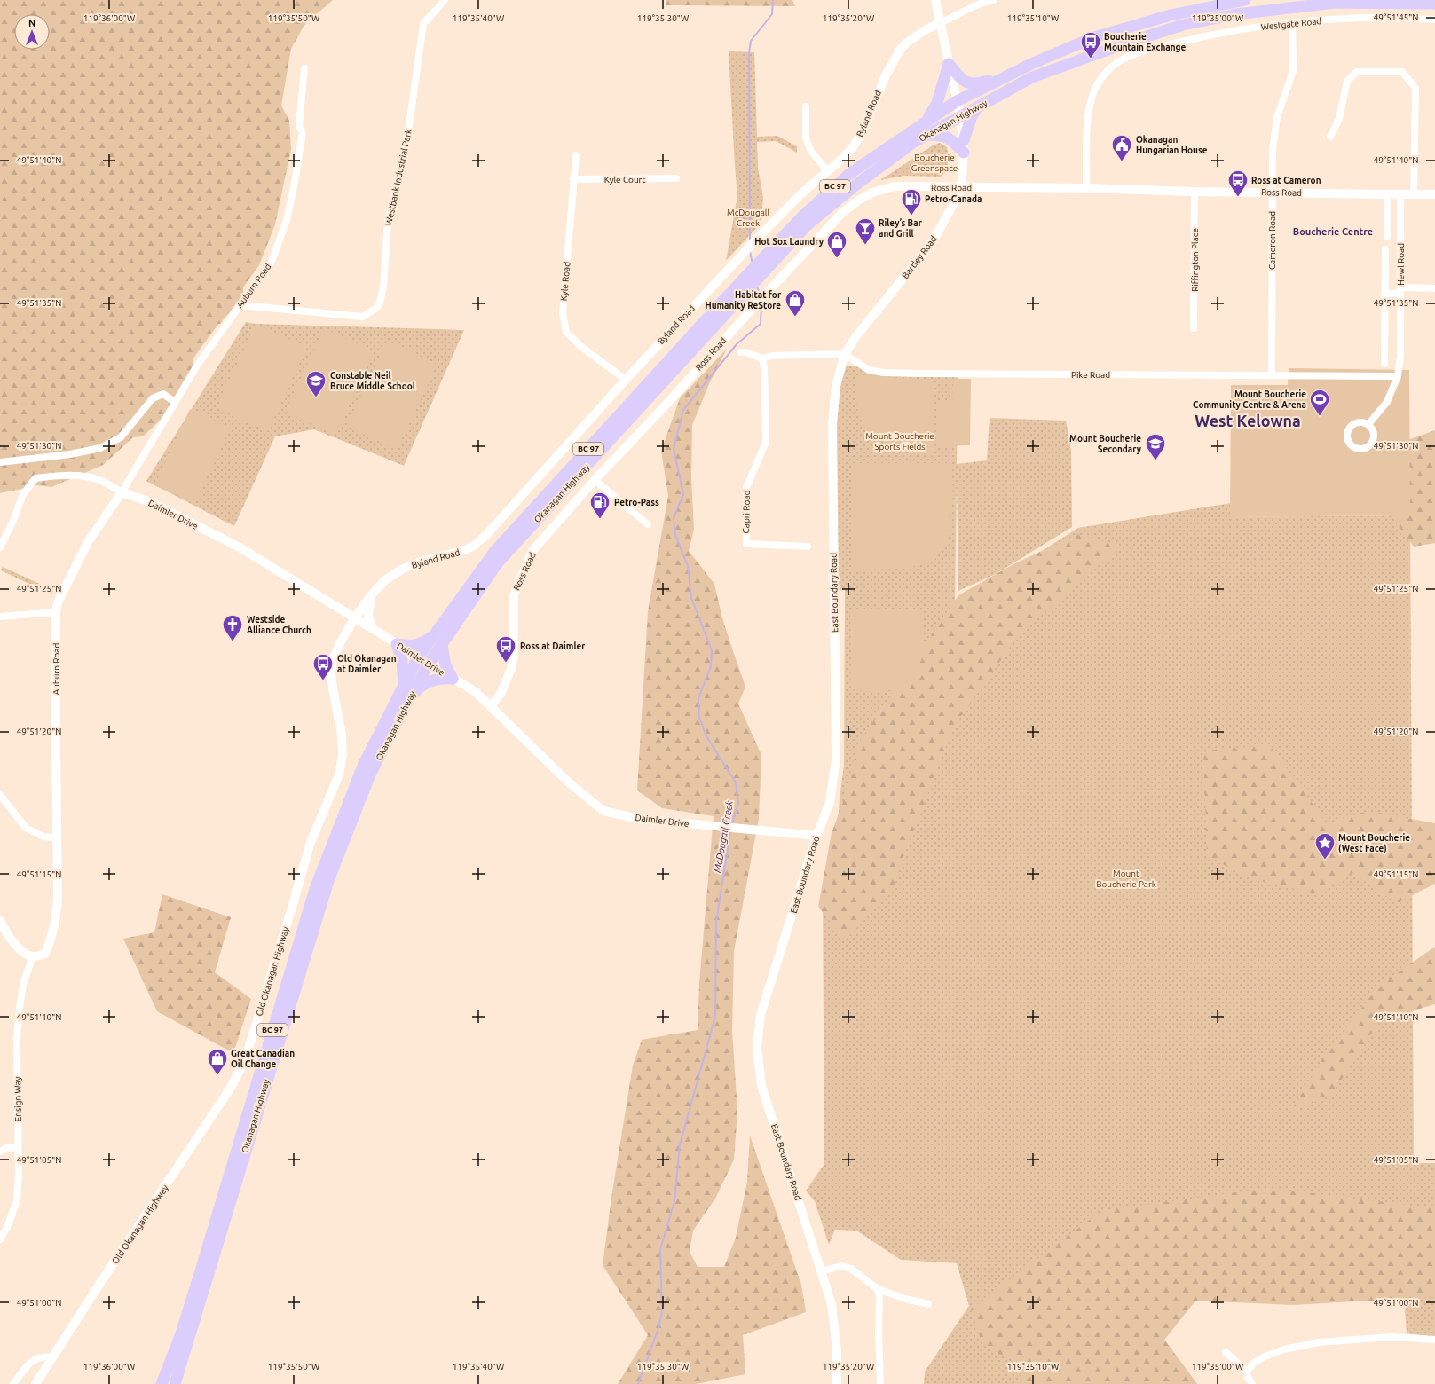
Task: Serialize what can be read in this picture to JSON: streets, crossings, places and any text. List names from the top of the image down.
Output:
{
  "streets": {
    "highway": ["Okanagan Highway", "BC 97"],
    "street": [
      "Westgate Road",
      "Byland Road",
      "Westbank Industrial Park",
      "Kyle Court",
      "Ross Road",
      "Cameron Road",
      "Bartley Road",
      "Riffington Place",
      "Hewl Road",
      "Kyle Road",
      "Auburn Road",
      "Pike Road",
      "Capri Road",
      "Daimler Drive",
      "East Boundary Road",
      "Old Okanagan Highway",
      "Ensign Way"
    ]
  },
  "crossings": [
    ["Westgate Road", "Ross Road"],
    ["Westgate Road", "Cameron Road"],
    ["Byland Road", "Bartley Road"],
    ["Byland Road", "Kyle Road"],
    ["Byland Road", "Daimler Drive"],
    ["Byland Road", "Old Okanagan Highway"],
    ["Okanagan Highway", "Bartley Road"],
    ["Okanagan Highway", "Daimler Drive"],
    ["Westbank Industrial Park", "Auburn Road"],
    ["Kyle Court", "Kyle Road"],
    ["Ross Road", "Cameron Road"],
    ["Ross Road", "Bartley Road"],
    ["Ross Road", "Riffington Place"],
    ["Ross Road", "Hewl Road"],
    ["Ross Road", "Daimler Drive"],
    ["Cameron Road", "Pike Road"],
    ["Bartley Road", "Pike Road"],
    ["Bartley Road", "East Boundary Road"],
    ["Hewl Road", "Pike Road"],
    ["Auburn Road", "Daimler Drive"],
    ["Auburn Road", "Ensign Way"],
    ["Pike Road", "East Boundary Road"],
    ["Daimler Drive", "East Boundary Road"],
    ["Daimler Drive", "Old Okanagan Highway"]
  ],
  "districts": ["Boucherie Centre", "West Kelowna"],
  "water": ["McDougall Creek"],
  "parks": [
    "Boucherie Greenspace",
    "McDougall Creek",
    "Mount Boucherie Sports Fields",
    "Mount Boucherie Park"
  ],
  "places": {
    "bus stop": [
      "Boucherie Mountain Exchange",
      "Ross at Cameron",
      "Ross at Daimler",
      "Old Okanagan at Daimler"
    ],
    "public building": ["Okanagan Hungarian House"],
    "fuel station": ["Petro-Canada", "Petro-Pass"],
    "bar": ["Riley’s Bar and Grill"],
    "shop": ["Hot Sox Laundry", "Habitat for Humanity ReStore", "Great Canadian Oil Change"],
    "school or university": ["Constable Neil Bruce Middle School", "Mount Boucherie Secondary"],
    "sports": ["Mount Boucherie Community Centre & Arena"],
    "church": ["Westside Alliance Church"],
    "place": ["Mount Boucherie (West Face)"]
  },
  "north": "top",
  "coordinates": [
    "49°51'45\"N",
    "119°36'00\"W",
    "119°35'50\"W",
    "119°35'40\"W",
    "119°35'30\"W",
    "119°35'20\"W",
    "119°35'10\"W",
    "119°35'00\"W",
    "49°51'40\"N",
    "49°51'35\"N",
    "49°51'30\"N",
    "49°51'25\"N",
    "49°51'20\"N",
    "49°51'15\"N",
    "49°51'10\"N",
    "49°51'05\"N",
    "49°51'00\"N"
  ]
}
